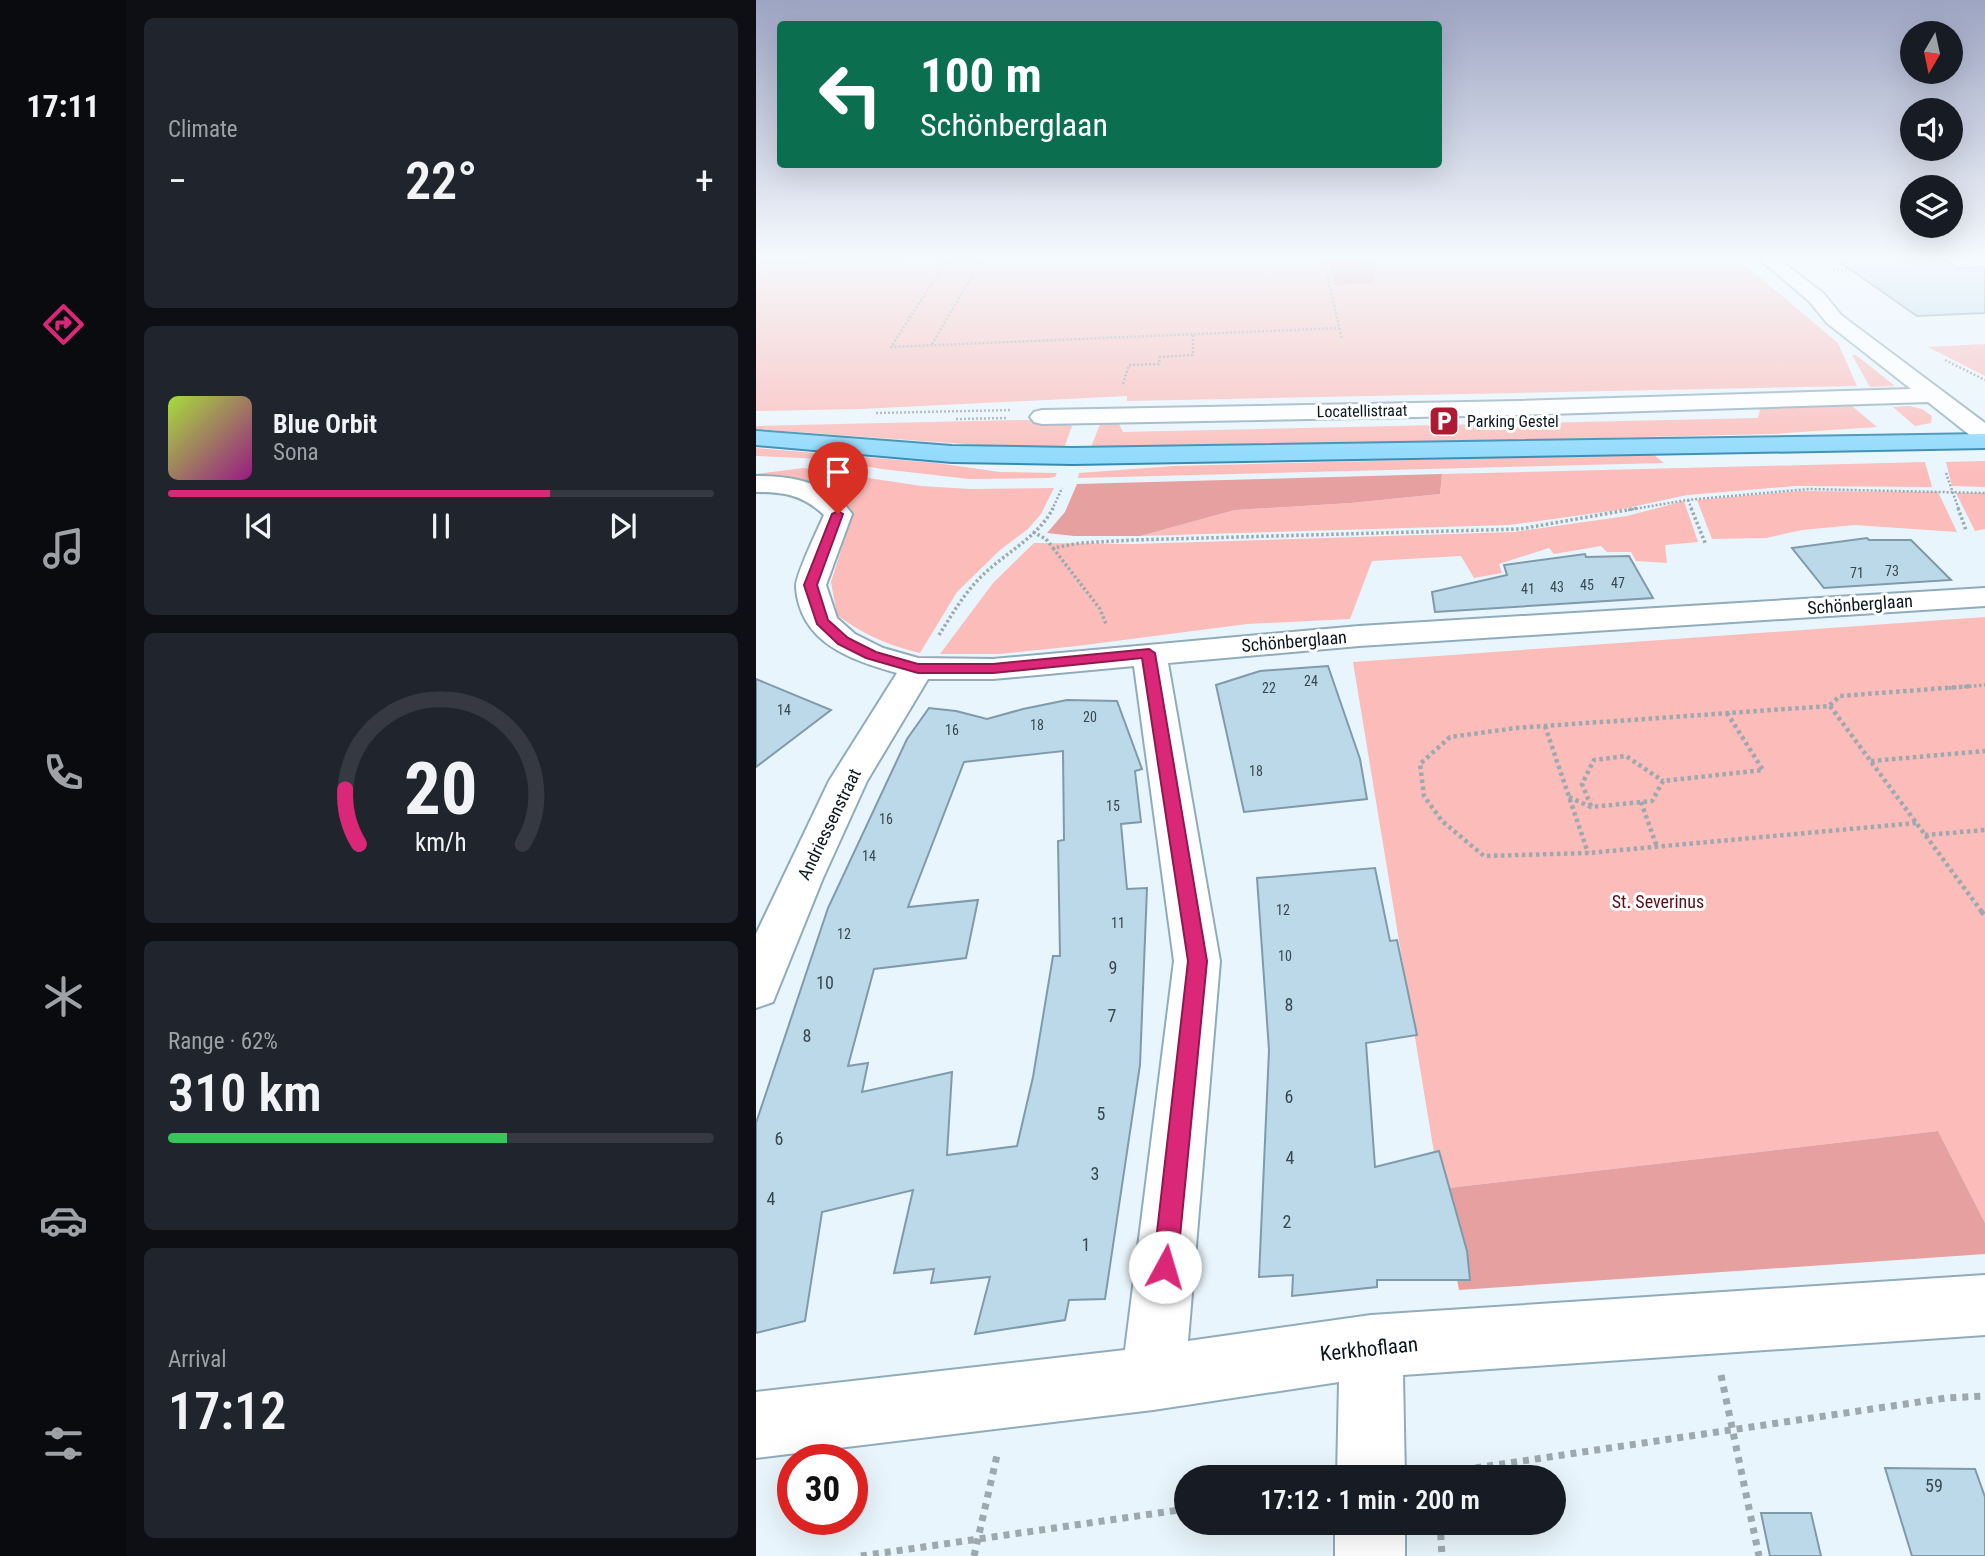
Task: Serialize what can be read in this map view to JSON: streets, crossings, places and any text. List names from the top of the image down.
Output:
{
  "streets": {
    "street": [
      "Locatellistraat",
      "Schönberglaan",
      "Andriessenstraat",
      "Kerkhoflaan"
    ]
  },
  "crossings": [
    ["Schönberglaan", "Andriessenstraat"]
  ],
  "parks": ["St. Severinus"],
  "places": {
    "parking": ["Parking Gestel"]
  },
  "house_numbers": [
    "73",
    "71",
    "47",
    "45",
    "43",
    "41",
    "24",
    "22",
    "14",
    "20",
    "18",
    "16",
    "18",
    "15",
    "16",
    "14",
    "12",
    "11",
    "12",
    "10",
    "9",
    "10",
    "8",
    "7",
    "8",
    "6",
    "5",
    "6",
    "4",
    "3",
    "4",
    "2",
    "1",
    "59"
  ],
  "north": "bottom",
  "page": {
    "tabs": "17:11",
    "tile": [
      "Climate",
      ["Range · 62%", "310 km"],
      ["Arrival", "17:12"]
    ],
    "turn": ["100 m", "Schönberglaan"],
    "heat": ["−", "22°", "+"],
    "song": ["Blue Orbit", "Sona"],
    "limit": "30",
    "trip": "17:12 · 1 min · 200 m",
    "gauge": ["20", "km/h"]
  }
}
